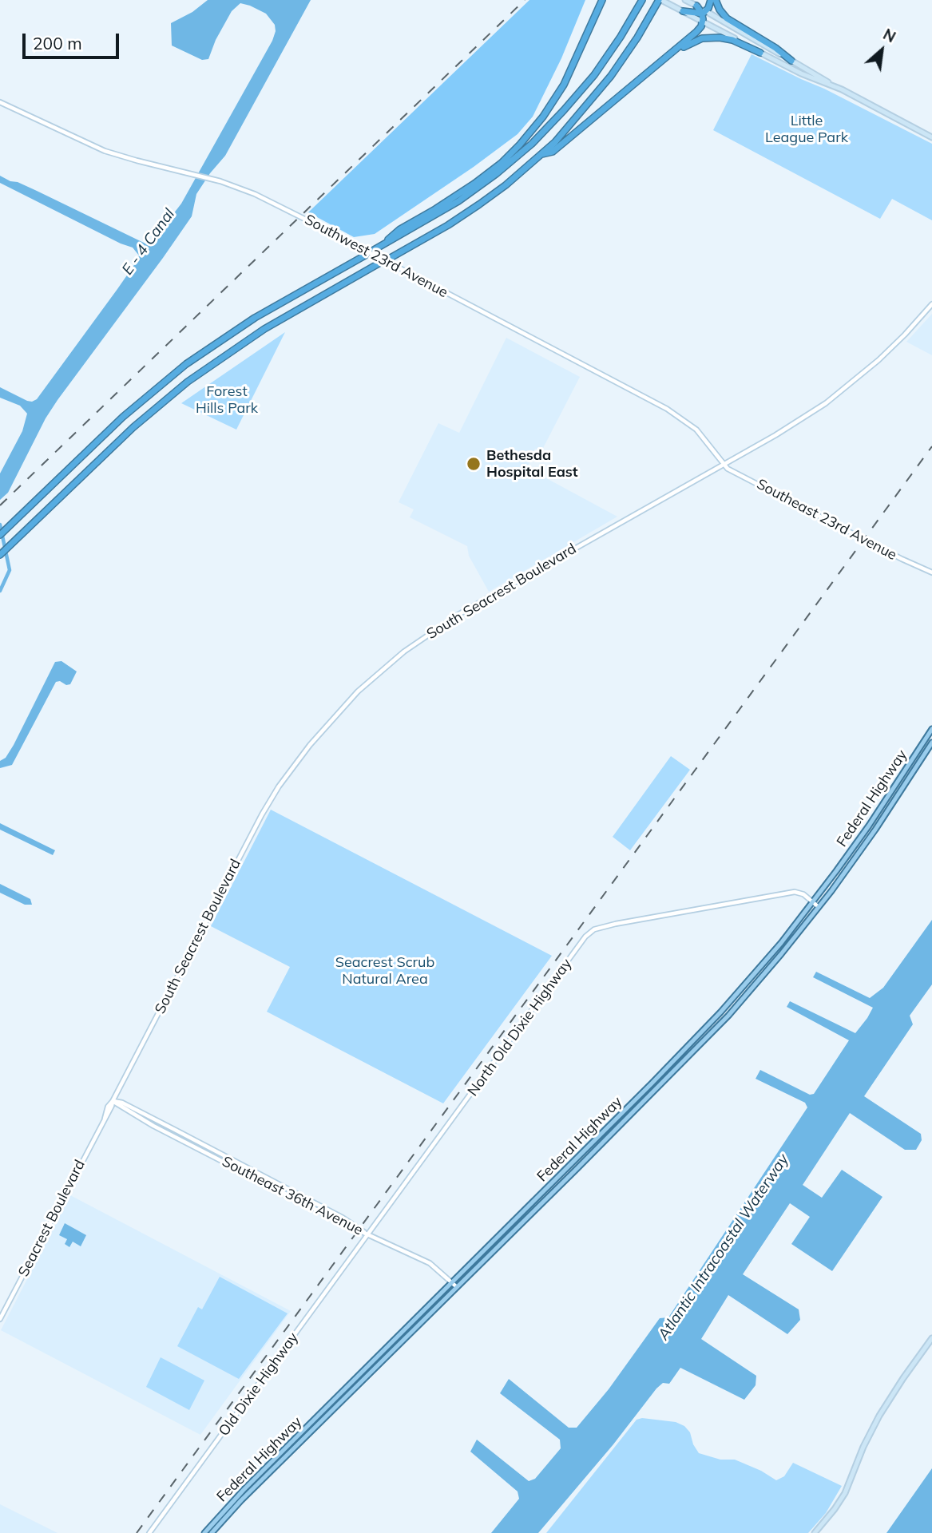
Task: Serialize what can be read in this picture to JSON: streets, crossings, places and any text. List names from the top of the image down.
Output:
{
  "streets": {
    "main road": ["Federal Highway"],
    "street": [
      "Southwest 23rd Avenue",
      "Southeast 23rd Avenue",
      "South Seacrest Boulevard",
      "North Old Dixie Highway",
      "Southeast 36th Avenue",
      "Seacrest Boulevard",
      "Old Dixie Highway"
    ]
  },
  "crossings": [
    ["Southwest 23rd Avenue", "Southeast 23rd Avenue"],
    ["Southwest 23rd Avenue", "South Seacrest Boulevard"],
    ["Southeast 23rd Avenue", "South Seacrest Boulevard"],
    ["South Seacrest Boulevard", "Southeast 36th Avenue"],
    ["South Seacrest Boulevard", "Seacrest Boulevard"],
    ["Federal Highway", "North Old Dixie Highway"],
    ["Federal Highway", "Southeast 36th Avenue"],
    ["North Old Dixie Highway", "Southeast 36th Avenue"],
    ["North Old Dixie Highway", "Old Dixie Highway"],
    ["Southeast 36th Avenue", "Seacrest Boulevard"],
    ["Southeast 36th Avenue", "Old Dixie Highway"]
  ],
  "water": ["E - 4 Canal", "Atlantic Intracoastal Waterway"],
  "parks": ["Little League Park", "Forest Hills Park", "Seacrest Scrub Natural Area"],
  "places": ["Bethesda Hospital East"],
  "scale_bar": "200 m",
  "north": "top right"
}
